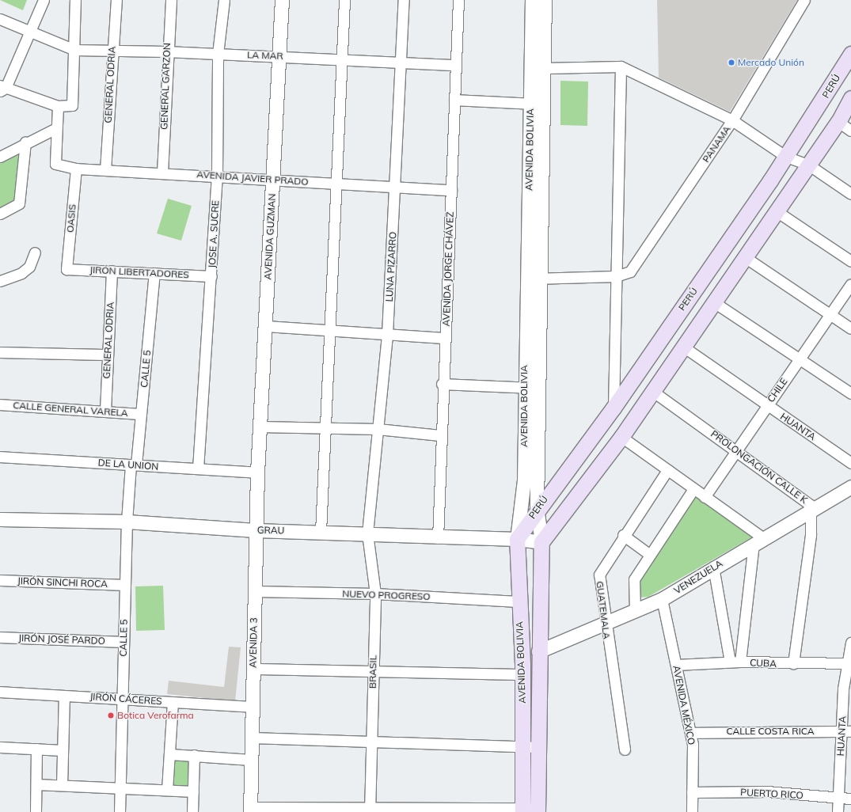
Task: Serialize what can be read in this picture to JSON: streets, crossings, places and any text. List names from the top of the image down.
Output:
{
  "streets": {
    "main road": ["PERÚ", "AVENIDA BOLIVIA"],
    "street": [
      "LA MAR",
      "GENERAL ODRIA",
      "GENERAL GARZON",
      "PANAMA",
      "AVENIDA JAVIER PRADO",
      "OASIS",
      "JOSE A. SUCRE",
      "AVENIDA GUZMAN",
      "LUNA PIZARRO",
      "AVENIDA JORGE CHÁVEZ",
      "JIRÓN LIBERTADORES",
      "CALLE 5",
      "CHILE",
      "CALLE GENERAL VARELA",
      "HUANTA",
      "DE LA UNION",
      "PROLONGACIÓN CALLE K",
      "GRAU",
      "VENEZUELA",
      "JIRÓN SINCHI ROCA",
      "NUEVO PROGRESO",
      "GUATEMALA",
      "JIRÓN JOSÉ PARDO",
      "AVENIDA 3",
      "CUBA",
      "BRASIL",
      "JIRÓN CÁCERES",
      "AVENIDA MÉXICO",
      "CALLE COSTA RICA",
      "PUERTO RICO"
    ]
  },
  "crossings": [
    ["LA MAR", "GENERAL ODRIA"],
    ["LA MAR", "GENERAL GARZON"],
    ["LA MAR", "JOSE A. SUCRE"],
    ["LA MAR", "AVENIDA GUZMAN"],
    ["LA MAR", "LUNA PIZARRO"],
    ["LA MAR", "AVENIDA JORGE CHÁVEZ"],
    ["GENERAL ODRIA", "AVENIDA JAVIER PRADO"],
    ["GENERAL ODRIA", "JIRÓN LIBERTADORES"],
    ["GENERAL ODRIA", "CALLE GENERAL VARELA"],
    ["GENERAL GARZON", "AVENIDA JAVIER PRADO"],
    ["PERÚ", "AVENIDA BOLIVIA"],
    ["PERÚ", "GRAU"],
    ["PANAMA", "AVENIDA BOLIVIA"],
    ["AVENIDA BOLIVIA", "GRAU"],
    ["AVENIDA BOLIVIA", "VENEZUELA"],
    ["AVENIDA BOLIVIA", "NUEVO PROGRESO"],
    ["AVENIDA JAVIER PRADO", "OASIS"],
    ["AVENIDA JAVIER PRADO", "JOSE A. SUCRE"],
    ["AVENIDA JAVIER PRADO", "AVENIDA GUZMAN"],
    ["AVENIDA JAVIER PRADO", "LUNA PIZARRO"],
    ["AVENIDA JAVIER PRADO", "AVENIDA JORGE CHÁVEZ"],
    ["OASIS", "JIRÓN LIBERTADORES"],
    ["JOSE A. SUCRE", "JIRÓN LIBERTADORES"],
    ["JOSE A. SUCRE", "DE LA UNION"],
    ["AVENIDA GUZMAN", "DE LA UNION"],
    ["AVENIDA GUZMAN", "AVENIDA 3"],
    ["LUNA PIZARRO", "GRAU"],
    ["LUNA PIZARRO", "BRASIL"],
    ["AVENIDA JORGE CHÁVEZ", "GRAU"],
    ["JIRÓN LIBERTADORES", "CALLE 5"],
    ["CALLE 5", "CALLE GENERAL VARELA"],
    ["CALLE 5", "DE LA UNION"],
    ["CALLE 5", "GRAU"],
    ["CALLE 5", "JIRÓN SINCHI ROCA"],
    ["CALLE 5", "JIRÓN JOSÉ PARDO"],
    ["CALLE 5", "JIRÓN CÁCERES"],
    ["CHILE", "HUANTA"],
    ["CHILE", "PROLONGACIÓN CALLE K"],
    ["HUANTA", "CUBA"],
    ["HUANTA", "CALLE COSTA RICA"],
    ["HUANTA", "PUERTO RICO"],
    ["DE LA UNION", "AVENIDA 3"],
    ["PROLONGACIÓN CALLE K", "VENEZUELA"],
    ["PROLONGACIÓN CALLE K", "CUBA"],
    ["GRAU", "AVENIDA 3"],
    ["GRAU", "BRASIL"],
    ["VENEZUELA", "GUATEMALA"],
    ["VENEZUELA", "AVENIDA MÉXICO"],
    ["NUEVO PROGRESO", "AVENIDA 3"],
    ["NUEVO PROGRESO", "BRASIL"],
    ["AVENIDA 3", "JIRÓN CÁCERES"],
    ["CUBA", "AVENIDA MÉXICO"],
    ["AVENIDA MÉXICO", "CALLE COSTA RICA"],
    ["AVENIDA MÉXICO", "PUERTO RICO"]
  ],
  "places": ["Mercado Unión", "Botica Verofarma"]
}
